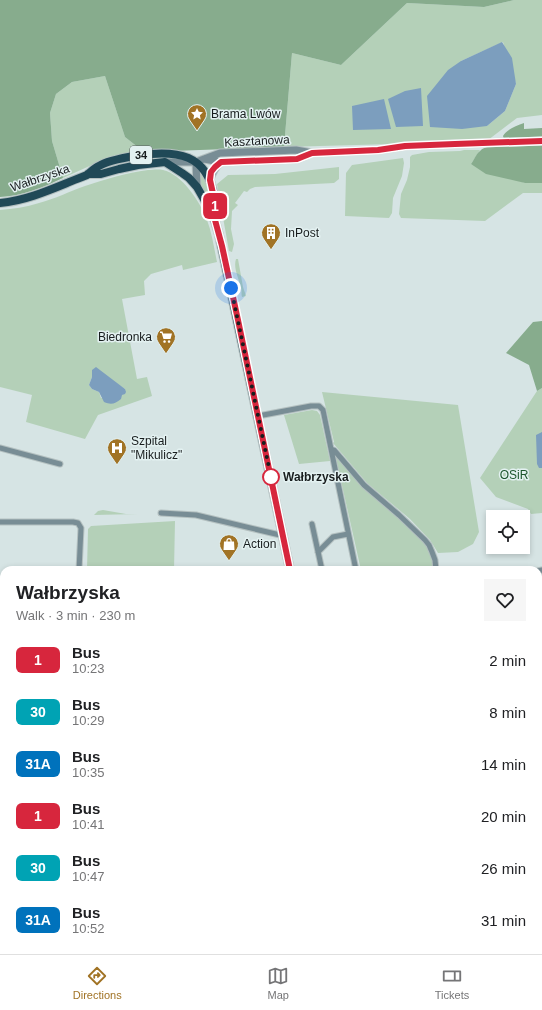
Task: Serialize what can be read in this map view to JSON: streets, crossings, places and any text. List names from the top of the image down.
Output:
{
  "streets": {
    "main road": ["34", "Wałbrzyska"],
    "street": ["Kasztanowa"]
  },
  "crossings": [
    ["Kasztanowa", "Wałbrzyska"]
  ],
  "parks": ["OSiR"],
  "places": {
    "place": ["Brama Lwów"],
    "building": ["InPost"],
    "supermarket": ["Biedronka"],
    "hospital": ["Szpital \"Mikulicz\""],
    "other": ["Wałbrzyska"],
    "shop": ["Action"]
  },
  "lines": ["bus line 1"],
  "page": {
    "on_map": "1",
    "heading": ["Wałbrzyska", "Walk · 3 min · 230 m"],
    "list": [
      {
        "mark": "1",
        "name": "Bus",
        "note": "10:23",
        "value": "2 min"
      },
      {
        "mark": "30",
        "name": "Bus",
        "note": "10:29",
        "value": "8 min"
      },
      {
        "mark": "31A",
        "name": "Bus",
        "note": "10:35",
        "value": "14 min"
      },
      {
        "mark": "1",
        "name": "Bus",
        "note": "10:41",
        "value": "20 min"
      },
      {
        "mark": "30",
        "name": "Bus",
        "note": "10:47",
        "value": "26 min"
      },
      {
        "mark": "31A",
        "name": "Bus",
        "note": "10:52",
        "value": "31 min"
      }
    ],
    "tabs": ["Directions", "Map", "Tickets"]
  }
}
